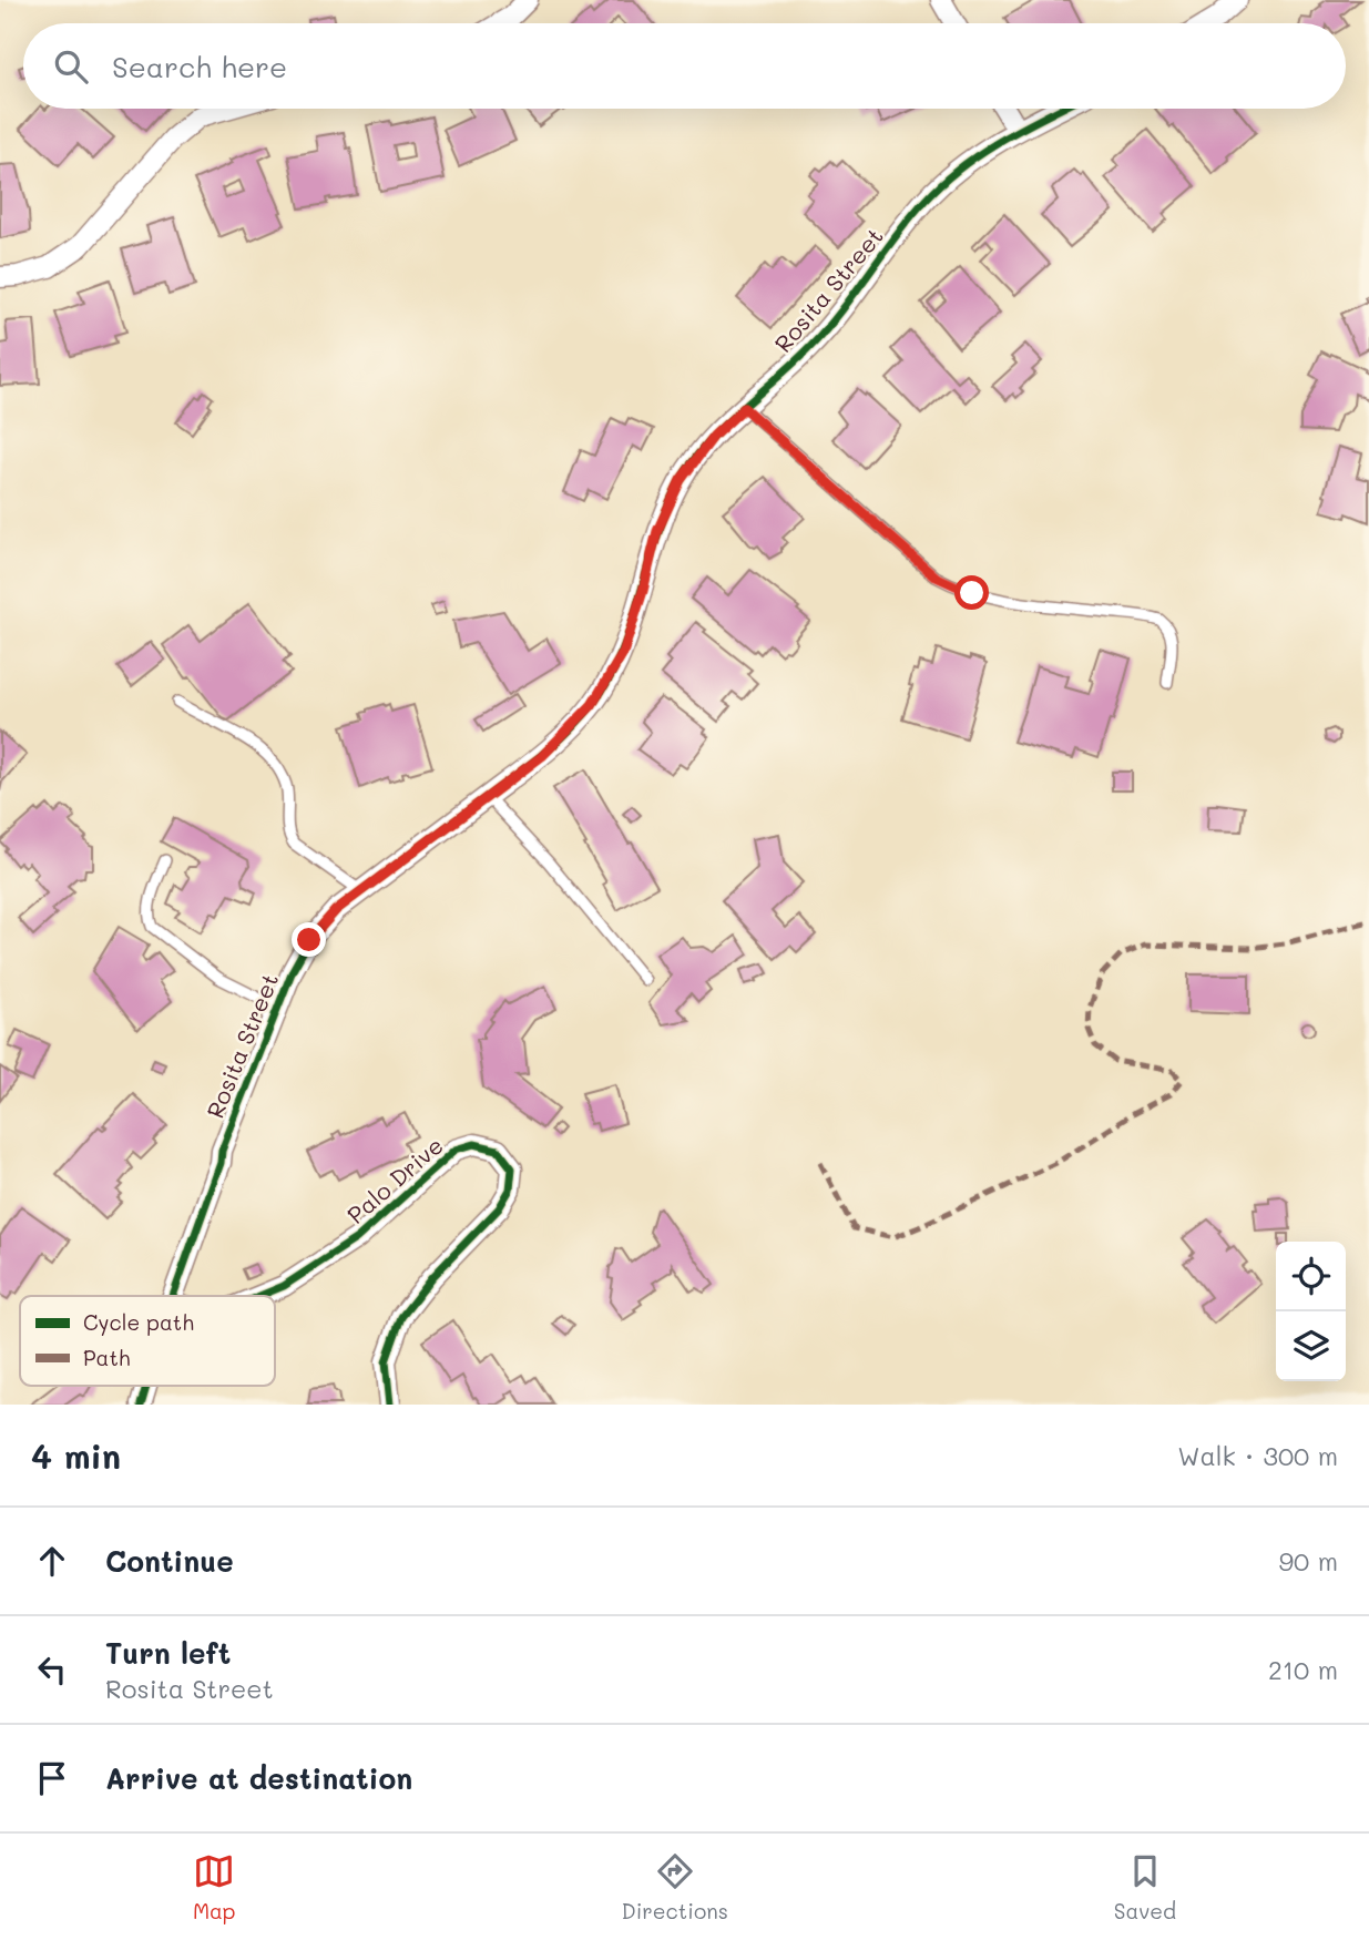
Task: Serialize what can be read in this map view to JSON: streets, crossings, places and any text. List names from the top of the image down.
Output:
{
  "streets": {
    "street": ["Rosita Street", "Palo Drive"]
  },
  "legend": ["Cycle path", "Path"],
  "page": {
    "search": "Search here",
    "heading": ["4 min", "Walk · 300 m"],
    "list": [
      ["Continue", "90 m"],
      ["Turn left", "Rosita Street", "210 m"],
      "Arrive at destination"
    ],
    "nav": ["Map", "Directions", "Saved"]
  }
}
